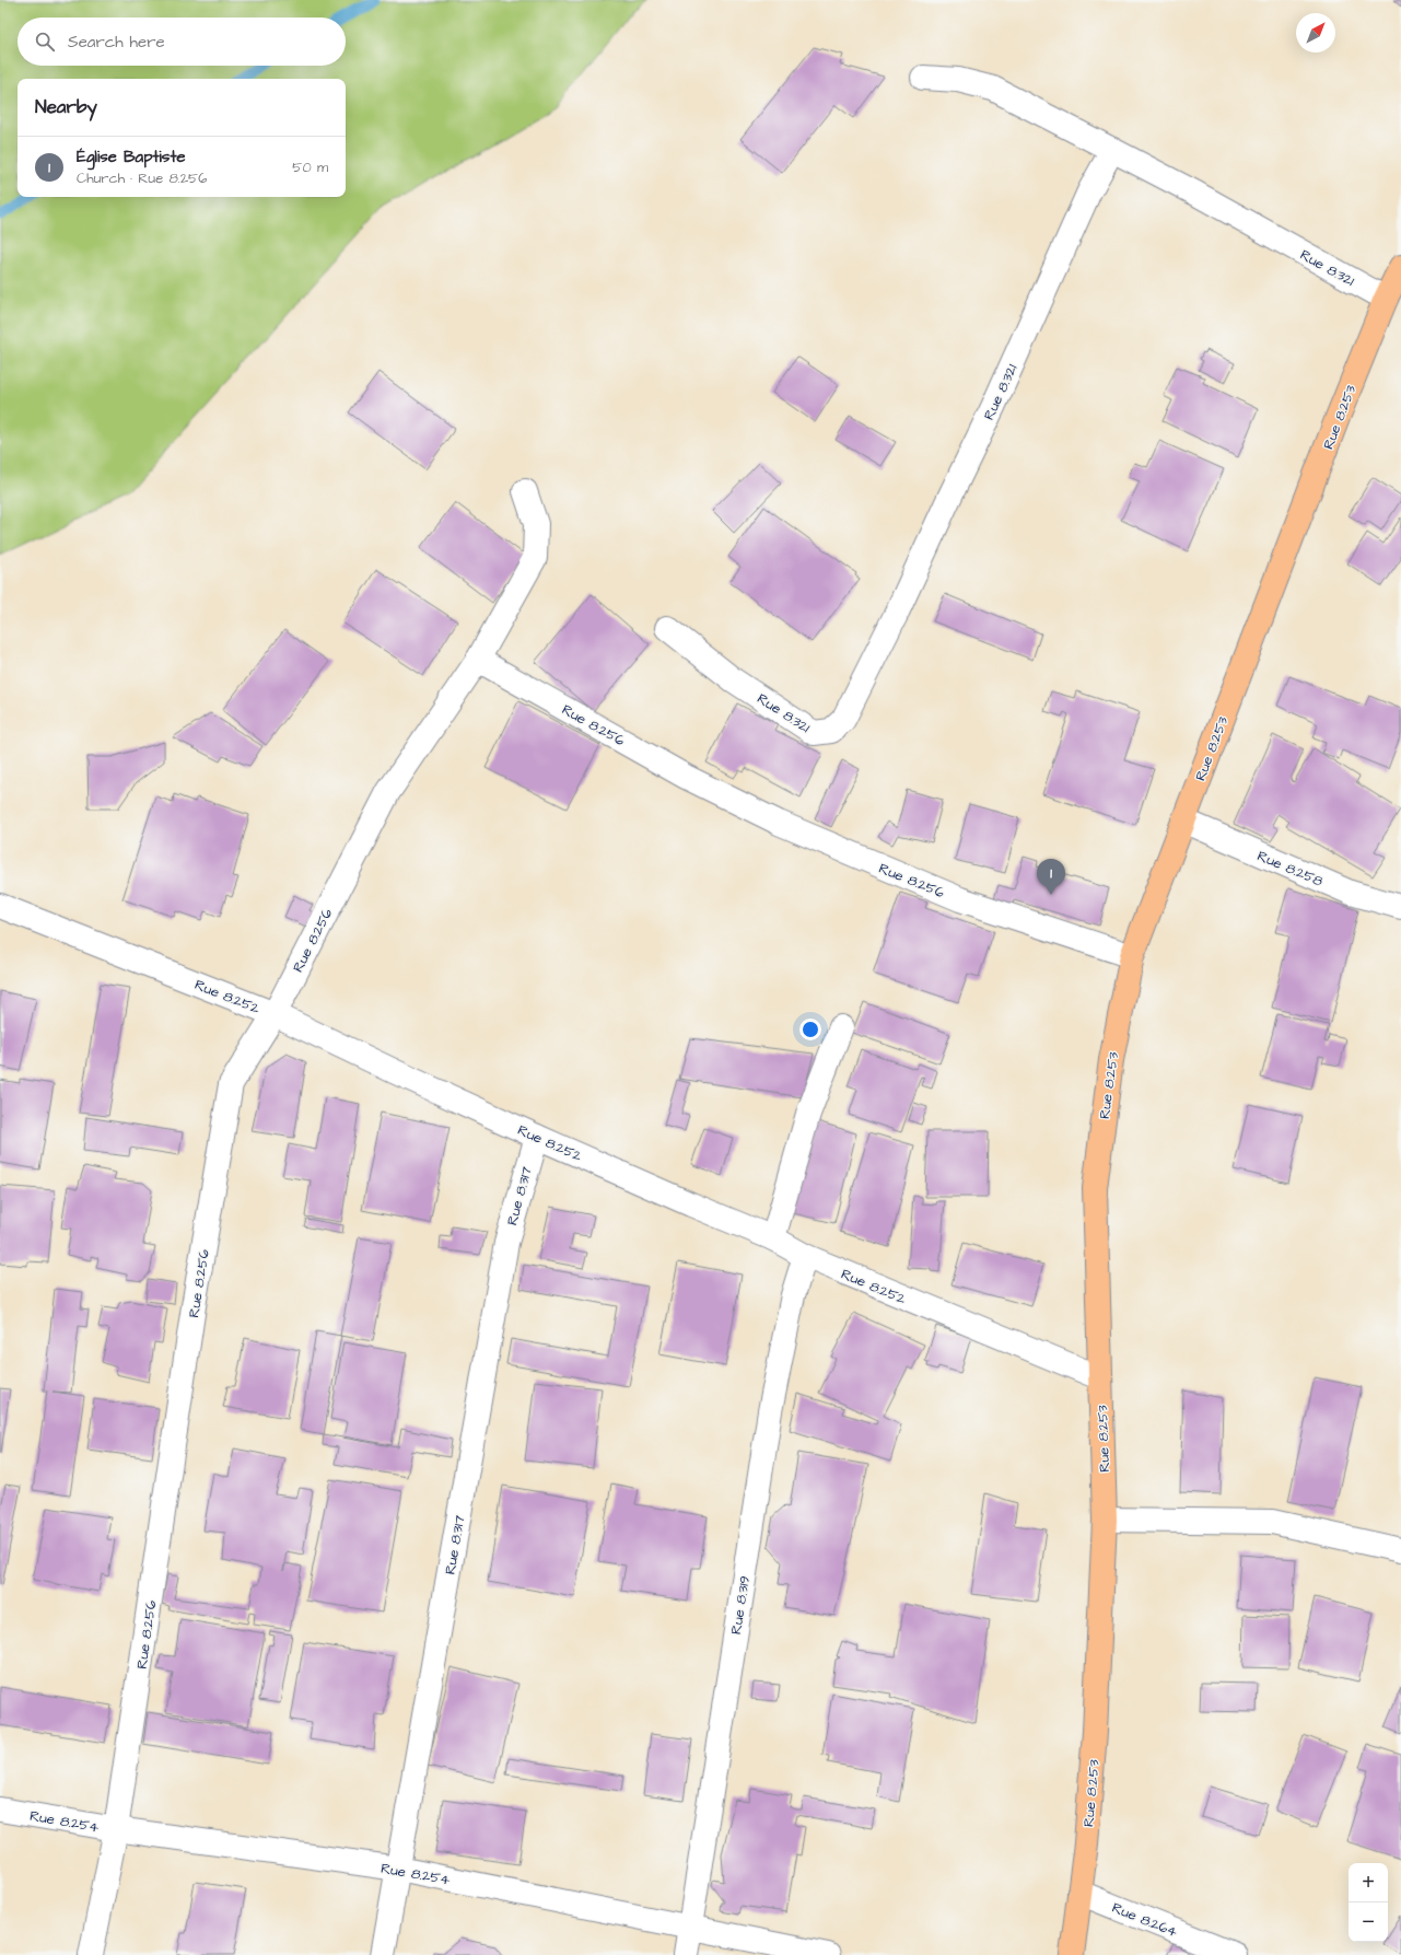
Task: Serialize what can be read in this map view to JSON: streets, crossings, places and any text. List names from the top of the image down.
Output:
{
  "streets": {
    "highway": ["Rue 8.253"],
    "street": [
      "Rue 8.321",
      "Rue 8.256",
      "Rue 8.258",
      "Rue 8.252",
      "Rue 8.317",
      "Rue 8.319",
      "Rue 8.254",
      "Rue 8.264"
    ]
  },
  "crossings": [
    ["Rue 8.321", "Rue 8.253"],
    ["Rue 8.253", "Rue 8.256"],
    ["Rue 8.253", "Rue 8.258"],
    ["Rue 8.253", "Rue 8.252"],
    ["Rue 8.253", "Rue 8.264"],
    ["Rue 8.256", "Rue 8.252"],
    ["Rue 8.256", "Rue 8.254"],
    ["Rue 8.252", "Rue 8.317"],
    ["Rue 8.252", "Rue 8.319"],
    ["Rue 8.317", "Rue 8.254"],
    ["Rue 8.319", "Rue 8.254"]
  ],
  "north": "top right",
  "page": {
    "search": "Search here",
    "heading": "Nearby",
    "list": [
      {
        "mark": "1",
        "name": "Église Baptiste",
        "note": "Church · Rue 8.256",
        "value": "50 m"
      }
    ],
    "pins": "1",
    "map_buttons": ["+", "−"]
  }
}
